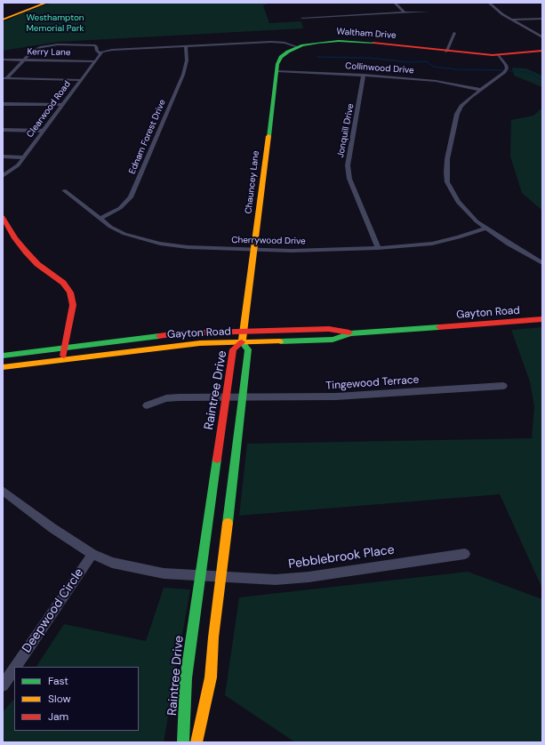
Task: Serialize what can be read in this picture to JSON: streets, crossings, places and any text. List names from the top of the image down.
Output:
{
  "streets": {
    "street": [
      "Waltham Drive",
      "Kerry Lane",
      "Collinwood Drive",
      "Clearwood Road",
      "Jonquill Drive",
      "Ednam Forest Drive",
      "Chauncey Lane",
      "Cherrywood Drive",
      "Gayton Road",
      "Tingewood Terrace",
      "Raintree Drive",
      "Pebblebrook Place",
      "Deepwood Circle"
    ]
  },
  "crossings": [
    ["Waltham Drive", "Clearwood Road"],
    ["Waltham Drive", "Ednam Forest Drive"],
    ["Waltham Drive", "Chauncey Lane"],
    ["Kerry Lane", "Clearwood Road"],
    ["Collinwood Drive", "Jonquill Drive"],
    ["Collinwood Drive", "Chauncey Lane"],
    ["Jonquill Drive", "Cherrywood Drive"],
    ["Ednam Forest Drive", "Cherrywood Drive"],
    ["Chauncey Lane", "Cherrywood Drive"],
    ["Chauncey Lane", "Gayton Road"],
    ["Chauncey Lane", "Raintree Drive"],
    ["Gayton Road", "Raintree Drive"],
    ["Tingewood Terrace", "Raintree Drive"],
    ["Raintree Drive", "Pebblebrook Place"]
  ],
  "parks": ["Westhampton Memorial Park"],
  "legend": ["Fast", "Slow", "Jam"]
}
